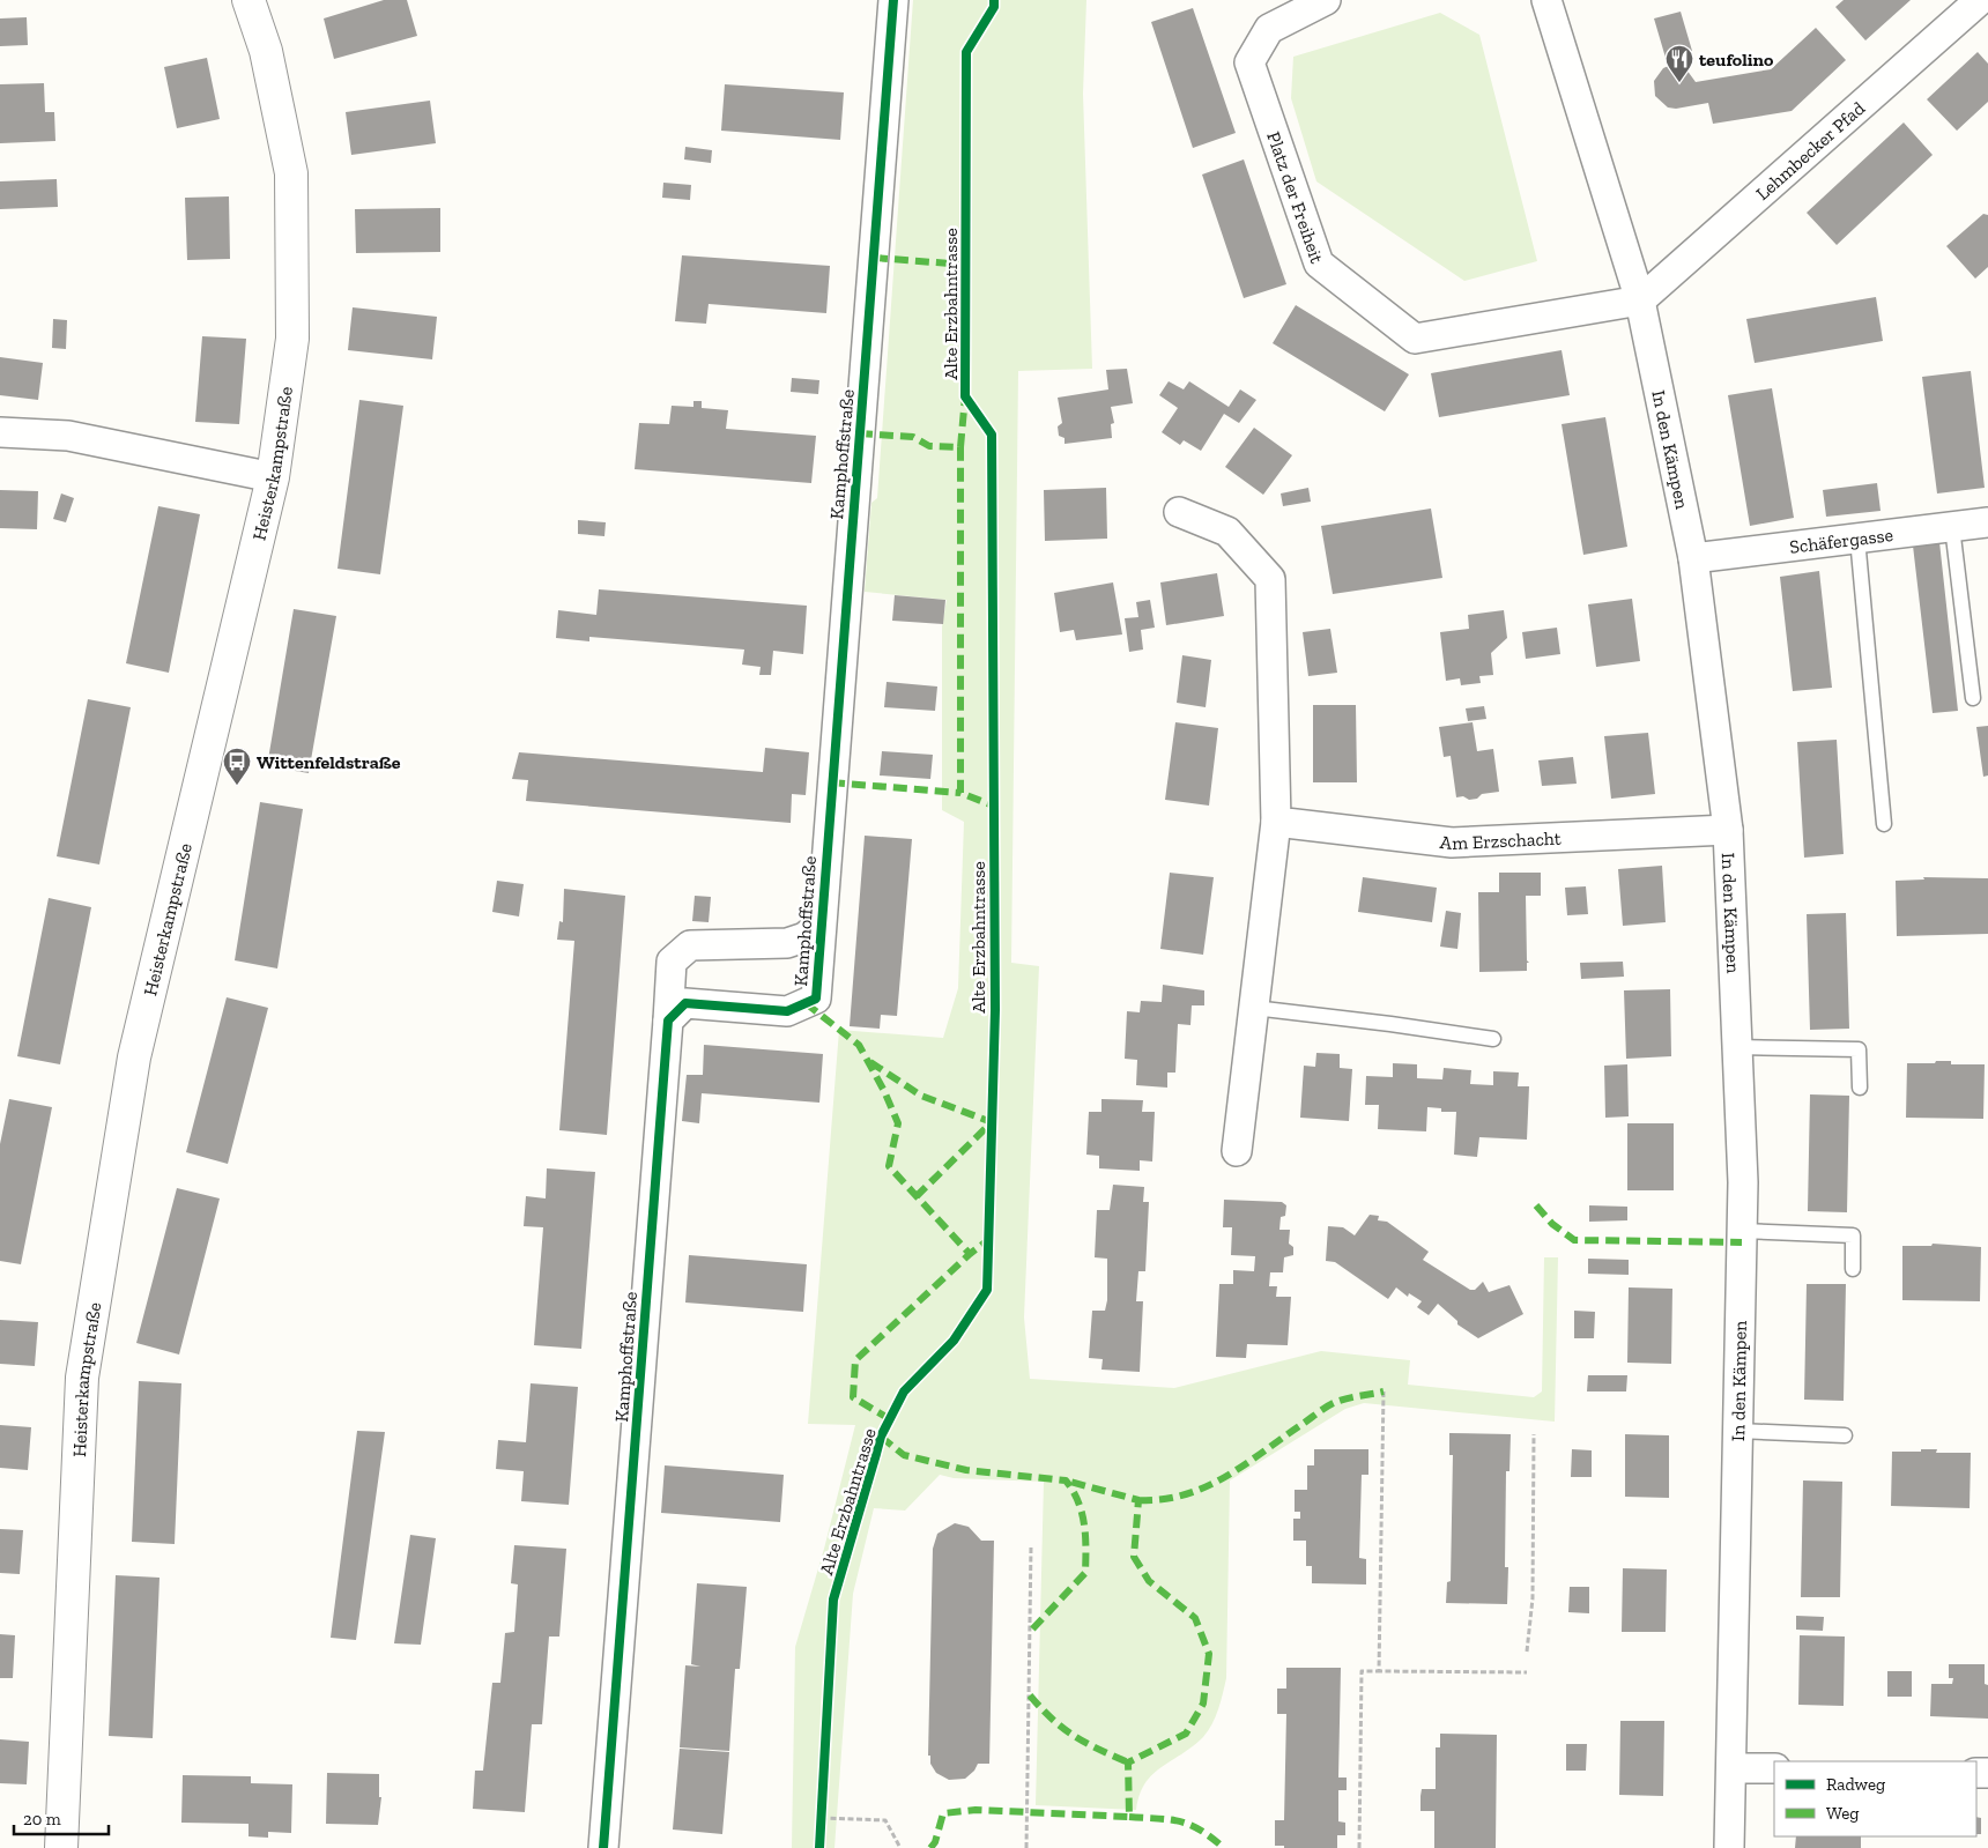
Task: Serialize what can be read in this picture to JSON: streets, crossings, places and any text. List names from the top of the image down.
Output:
{
  "streets": {
    "street": [
      "Lehmbecker Pfad",
      "Platz der Freiheit",
      "In den Kämpen",
      "Kamphoffstraße",
      "Heisterkampstraße",
      "Schäfergasse",
      "Am Erzschacht"
    ],
    "cycle path": ["Alte Erzbahntrasse"]
  },
  "crossings": [
    ["Lehmbecker Pfad", "Platz der Freiheit"],
    ["Lehmbecker Pfad", "In den Kämpen"],
    ["Platz der Freiheit", "In den Kämpen"],
    ["In den Kämpen", "Schäfergasse"],
    ["In den Kämpen", "Am Erzschacht"]
  ],
  "places": {
    "restaurant": ["teufolino"],
    "bus stop": ["Wittenfeldstraße"]
  },
  "legend": ["Radweg", "Weg"],
  "scale_bar": "20 m"
}
